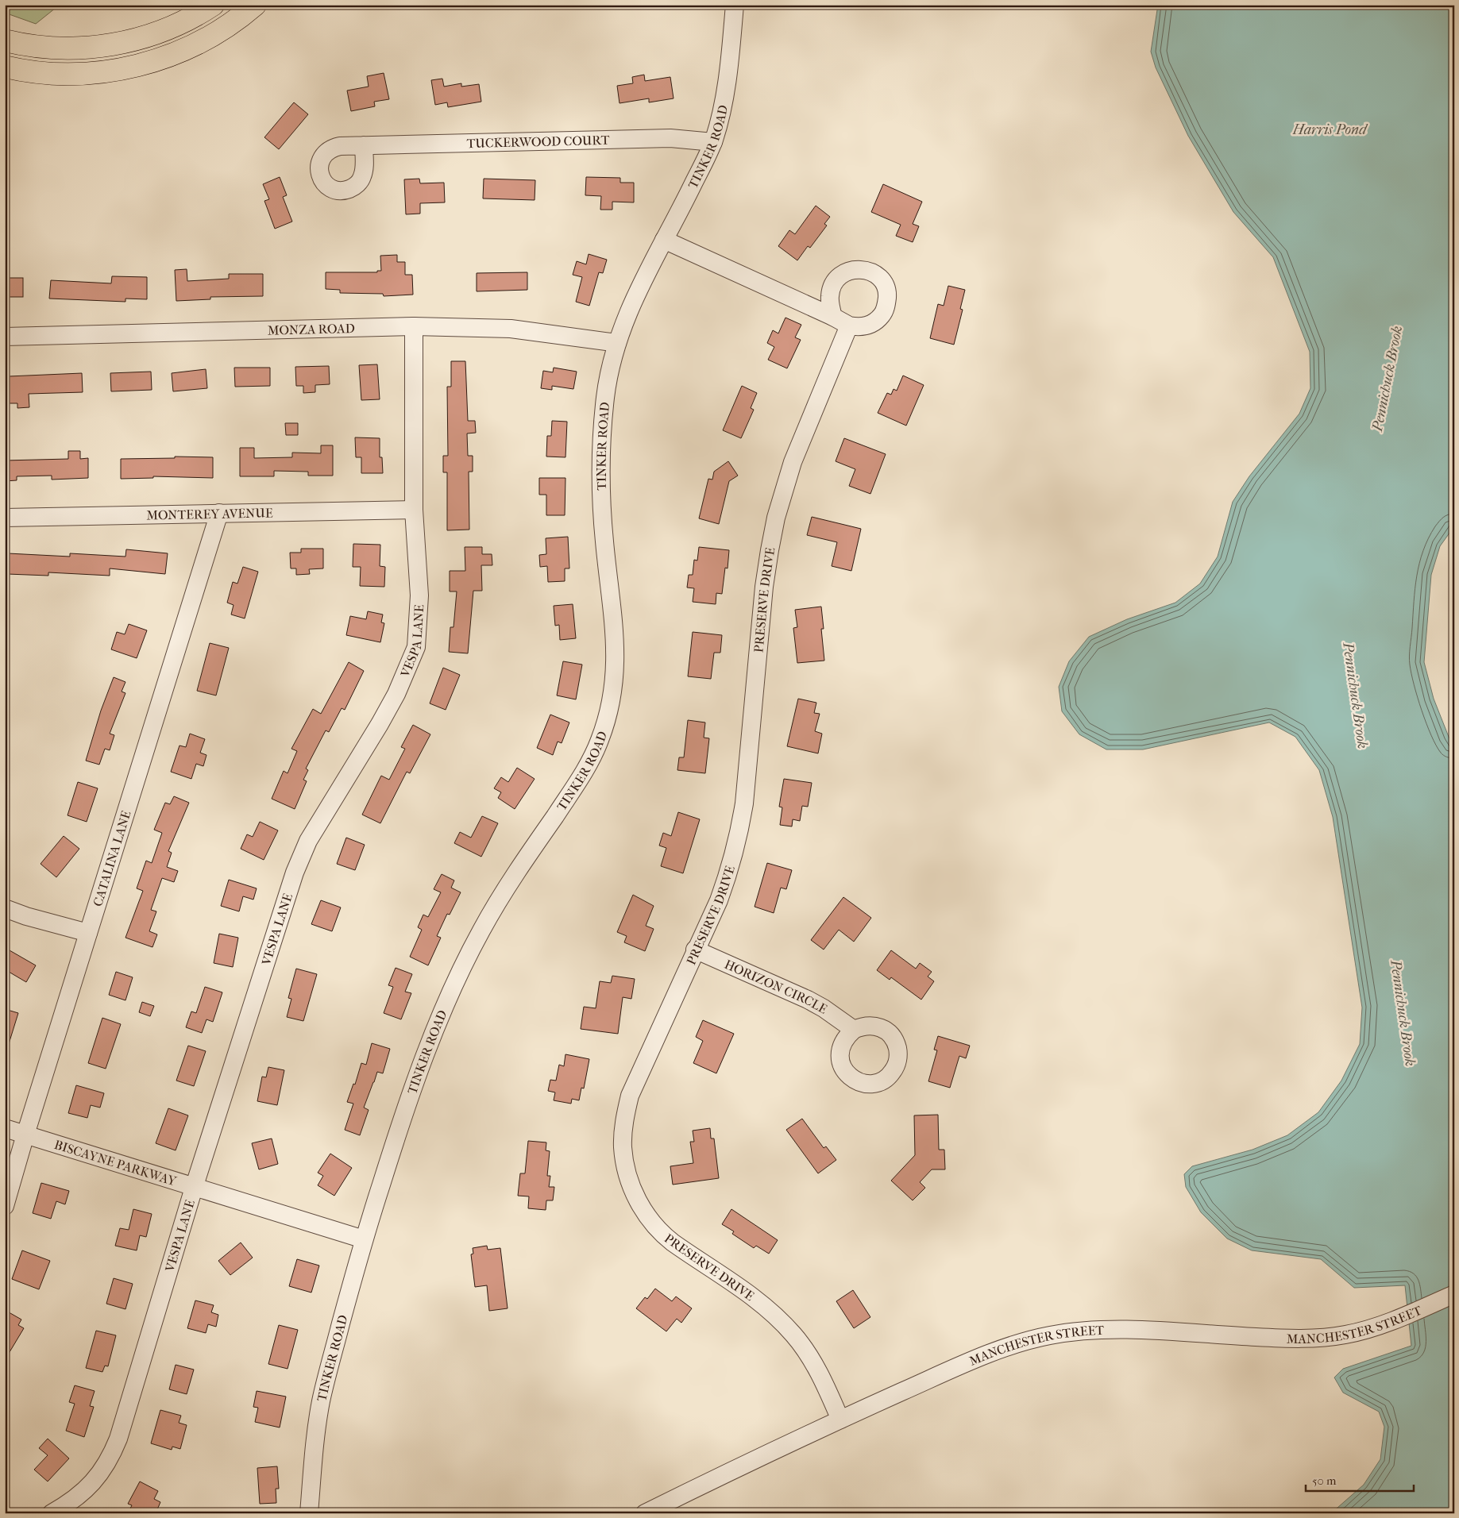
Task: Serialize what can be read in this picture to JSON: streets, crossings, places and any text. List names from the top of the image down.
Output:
{
  "streets": {
    "street": [
      "TUCKERWOOD COURT",
      "TINKER ROAD",
      "MONZA ROAD",
      "MONTEREY AVENUE",
      "PRESERVE DRIVE",
      "VESPA LANE",
      "CATALINA LANE",
      "HORIZON CIRCLE",
      "BISCAYNE PARKWAY",
      "MANCHESTER STREET"
    ]
  },
  "crossings": [
    ["TUCKERWOOD COURT", "TINKER ROAD"],
    ["TINKER ROAD", "MONZA ROAD"],
    ["TINKER ROAD", "BISCAYNE PARKWAY"],
    ["MONZA ROAD", "VESPA LANE"],
    ["MONTEREY AVENUE", "VESPA LANE"],
    ["MONTEREY AVENUE", "CATALINA LANE"],
    ["PRESERVE DRIVE", "HORIZON CIRCLE"],
    ["PRESERVE DRIVE", "MANCHESTER STREET"],
    ["VESPA LANE", "BISCAYNE PARKWAY"],
    ["CATALINA LANE", "BISCAYNE PARKWAY"]
  ],
  "water": ["Harris Pond", "Pennichuck Brook"],
  "scale_bar": "50 m"
}
